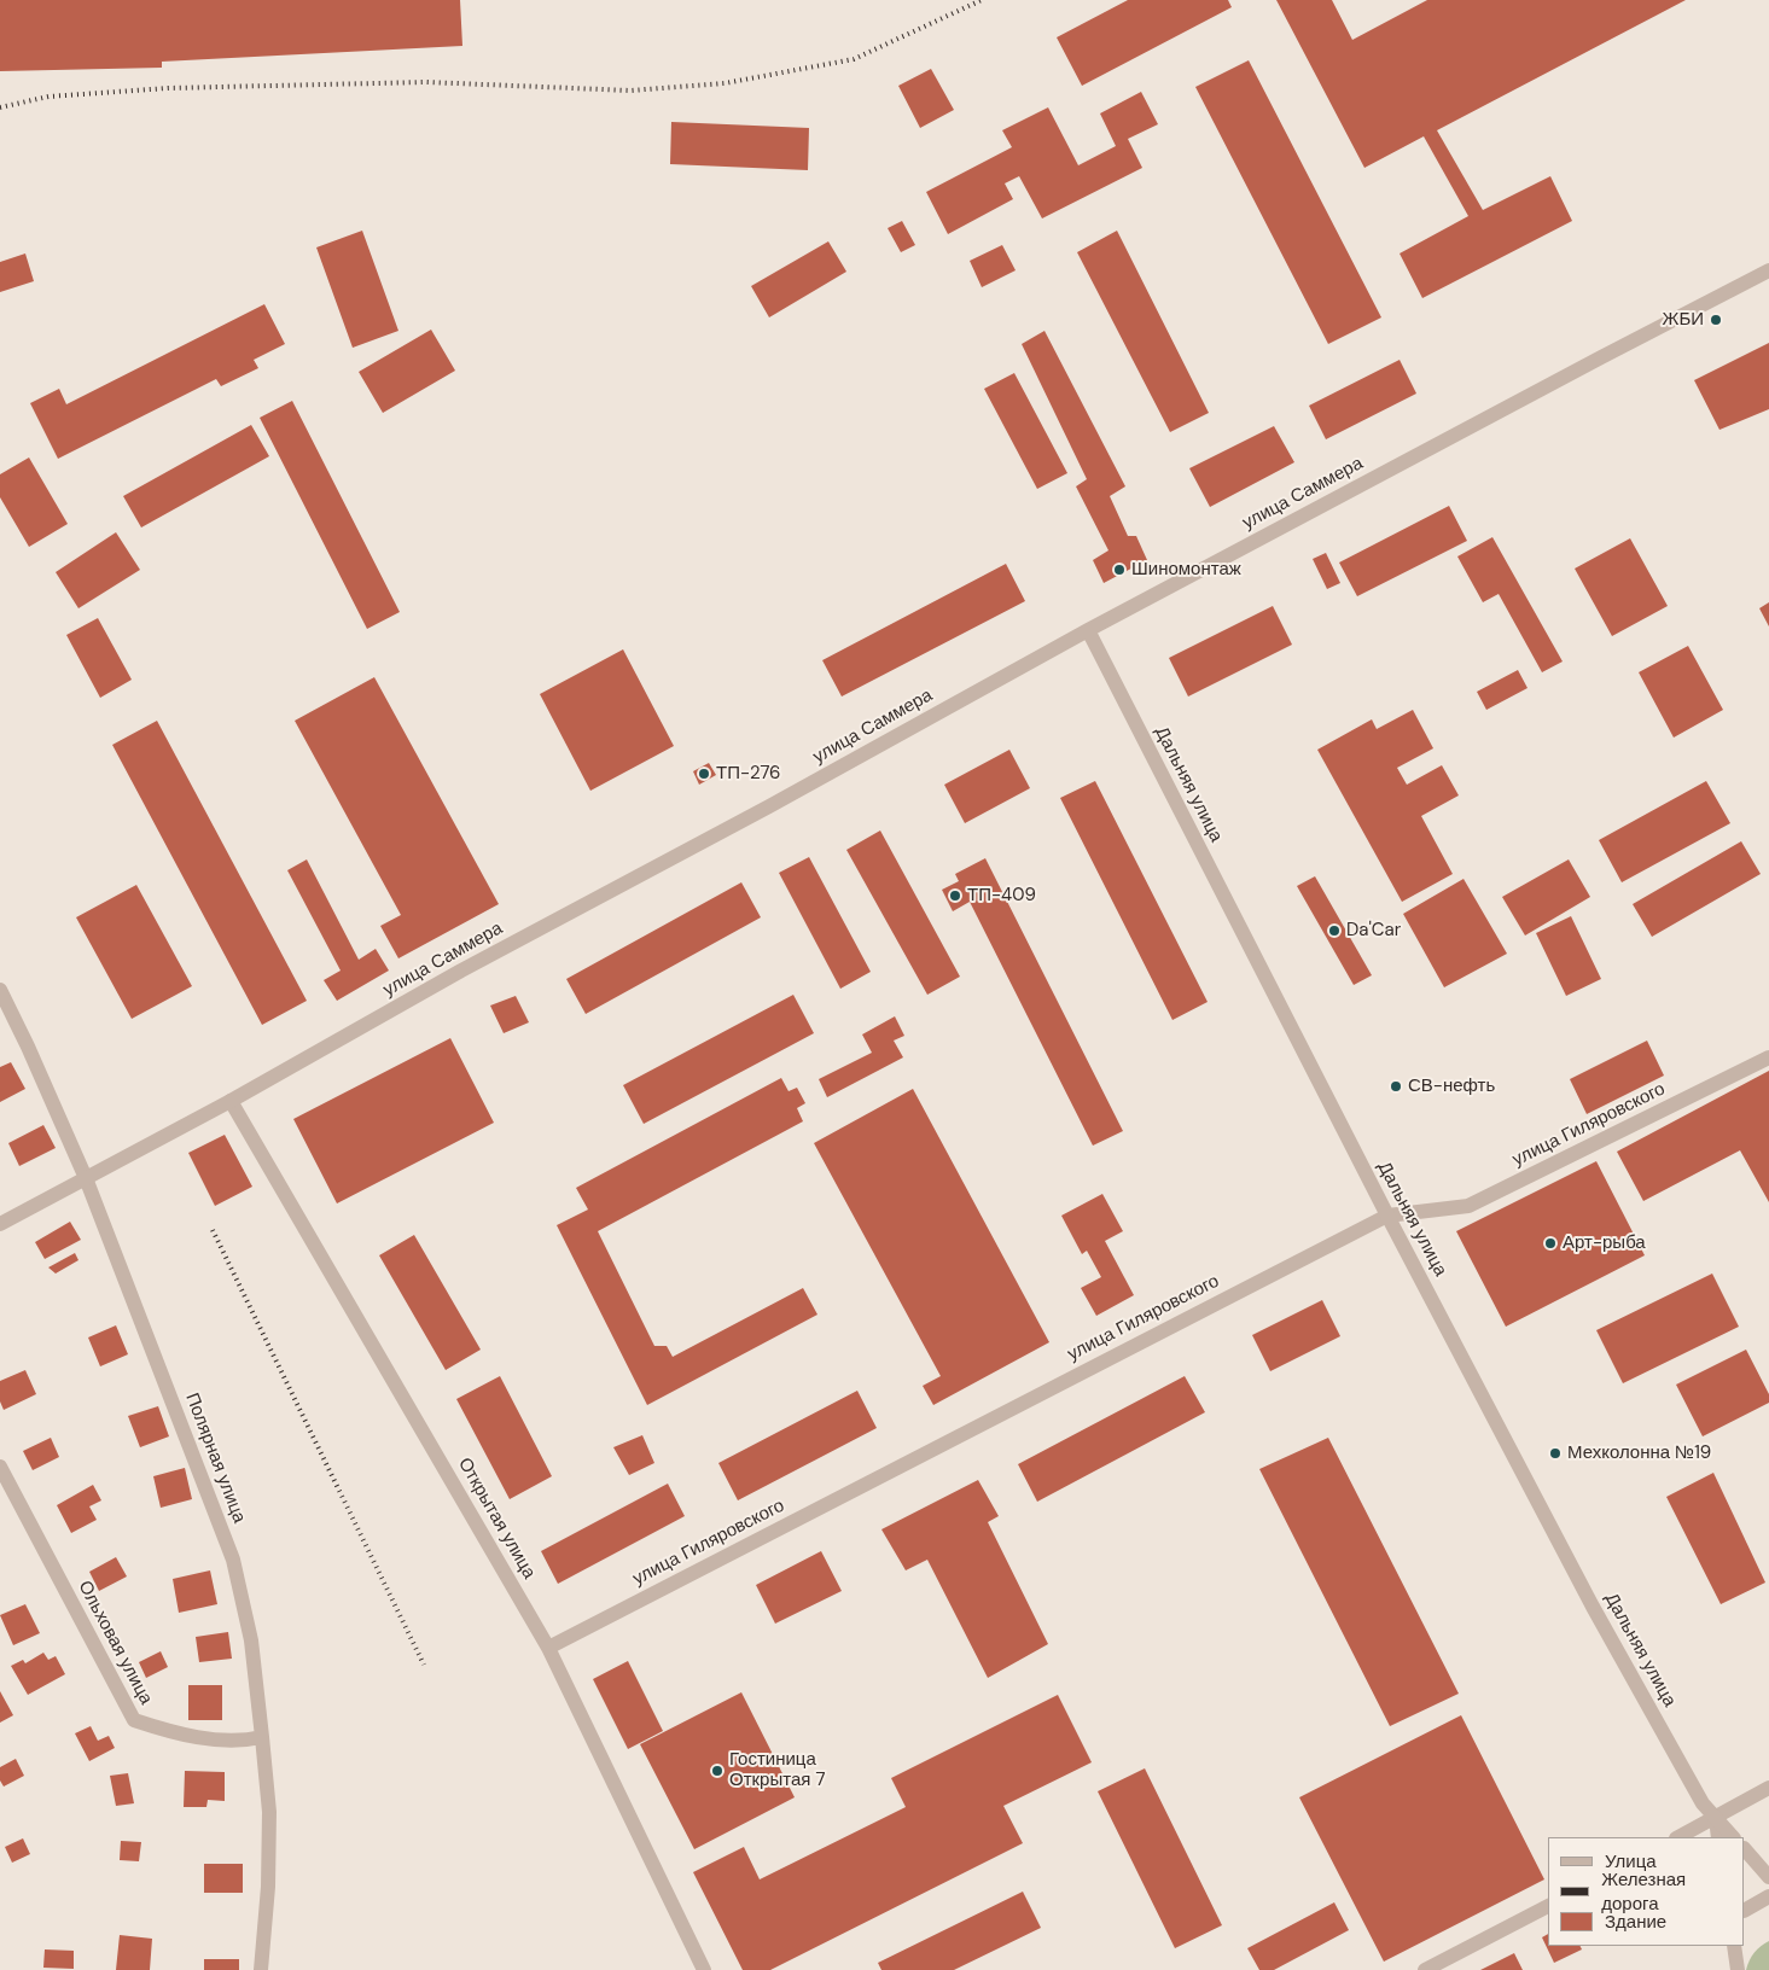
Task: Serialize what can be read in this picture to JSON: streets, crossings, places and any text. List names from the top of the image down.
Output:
{
  "streets": {
    "street": [
      "улица Саммера",
      "Дальняя улица",
      "улица Гиляровского",
      "Полярная улица",
      "Открытая улица",
      "Ольховая улица"
    ]
  },
  "crossings": [
    ["улица Саммера", "Дальняя улица"],
    ["улица Саммера", "Полярная улица"],
    ["улица Саммера", "Открытая улица"],
    ["Дальняя улица", "улица Гиляровского"],
    ["улица Гиляровского", "Открытая улица"],
    ["Полярная улица", "Ольховая улица"]
  ],
  "places": [
    "ЖБИ",
    "Шиномонтаж",
    "ТП-276",
    "ТП-409",
    "Da'Car",
    "СВ-нефть",
    "Арт-рыба",
    "Мехколонна №19",
    "Гостиница Открытая 7"
  ],
  "legend": ["Улица", "Железная дорога", "Здание"]
}
